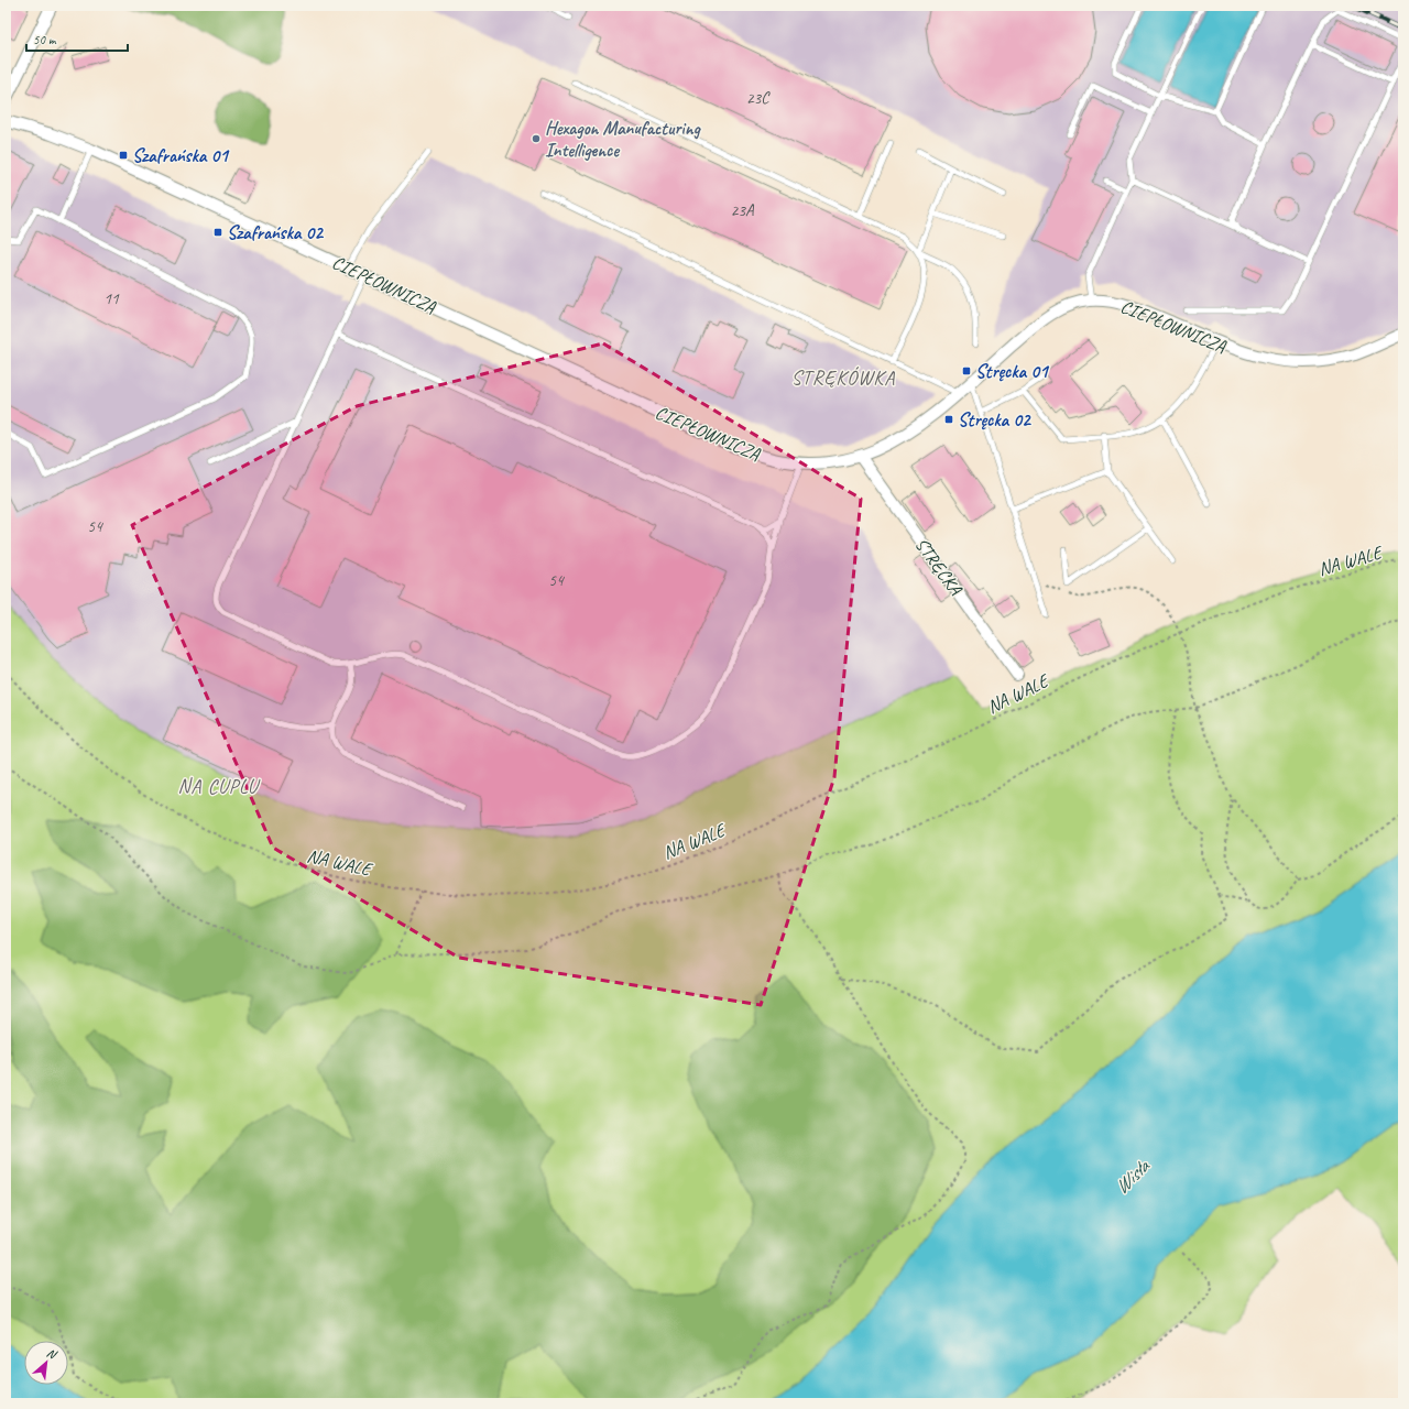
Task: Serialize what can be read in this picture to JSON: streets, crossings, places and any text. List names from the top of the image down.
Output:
{
  "streets": {
    "street": ["CIEPŁOWNICZA", "STRĘCKA"],
    "path": ["NA WALE"]
  },
  "crossings": [
    ["CIEPŁOWNICZA", "STRĘCKA"]
  ],
  "districts": ["STRĘKÓWKA", "NA CUPLU"],
  "water": ["Wisła"],
  "places": {
    "other": ["Hexagon Manufacturing Intelligence"],
    "transit": [
      "Szafrańska 01",
      "Szafrańska 02",
      "Stręcka 01",
      "Stręcka 02"
    ]
  },
  "house_numbers": [
    "23C",
    "23A",
    "11",
    "54",
    "54"
  ],
  "scale_bar": "50 m",
  "north": "top right"
}
